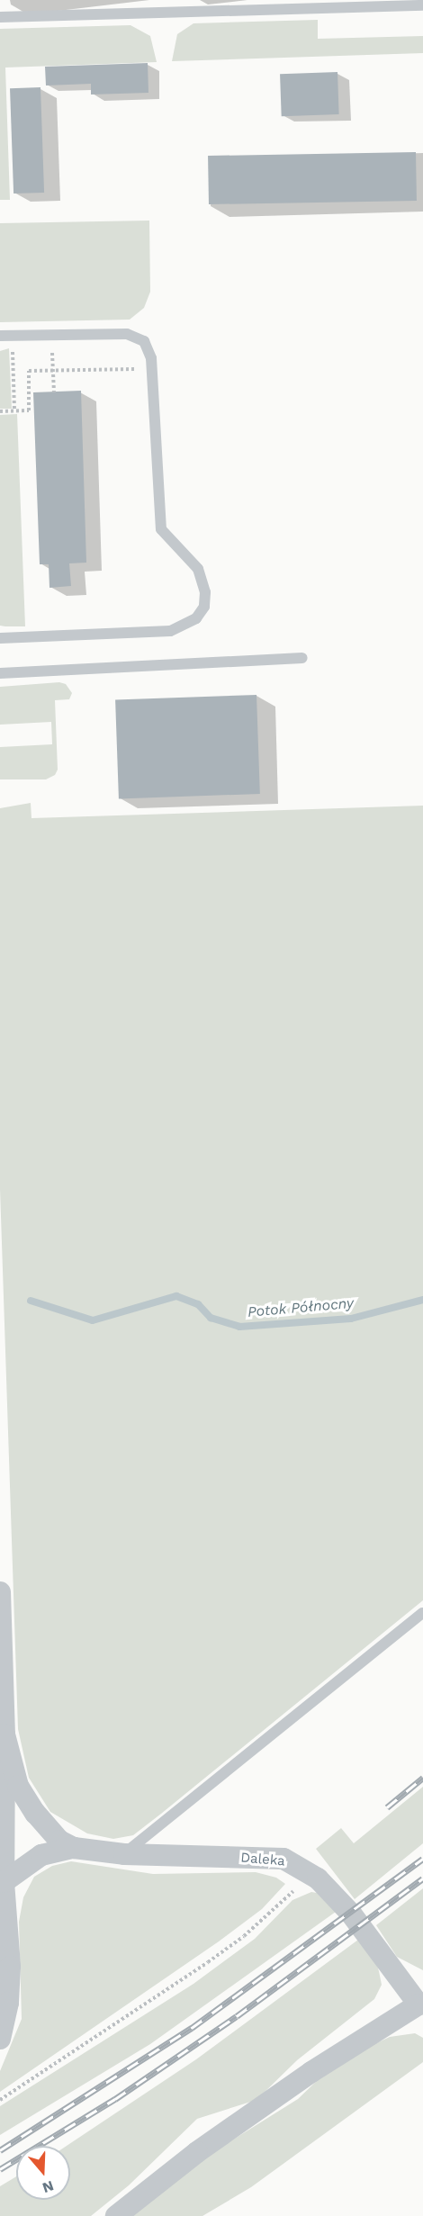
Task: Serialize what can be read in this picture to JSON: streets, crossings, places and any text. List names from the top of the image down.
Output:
{
  "streets": {
    "street": ["Daleka"]
  },
  "water": ["Potok Północny"],
  "north": "bottom"
}
